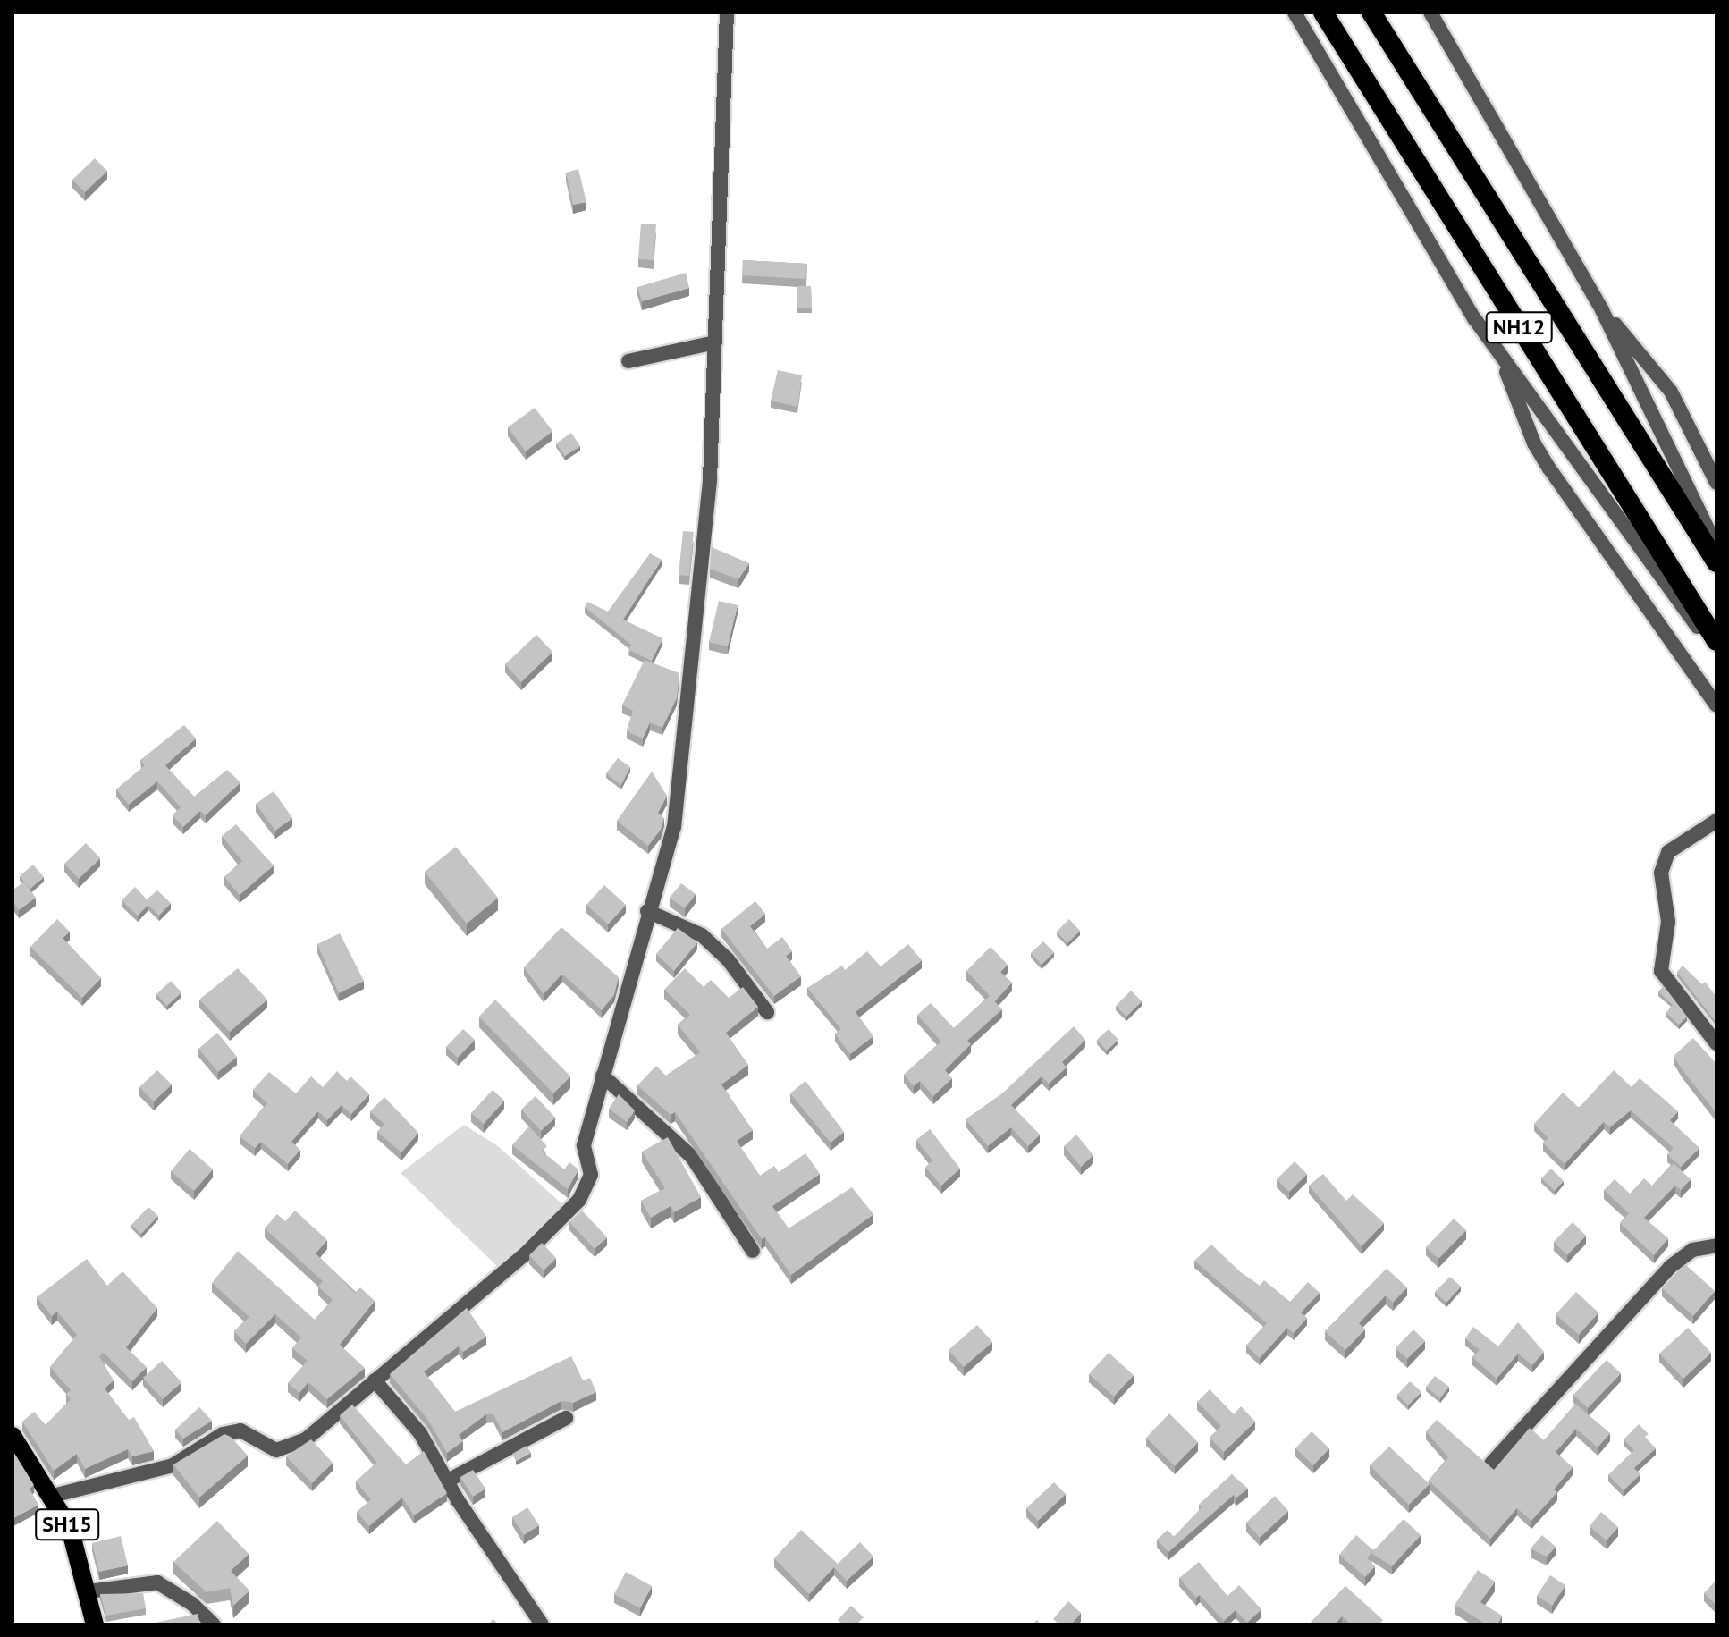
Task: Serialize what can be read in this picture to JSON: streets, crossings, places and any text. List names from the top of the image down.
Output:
{
  "streets": {
    "highway": ["NH12"],
    "main road": ["SH15"]
  }
}
